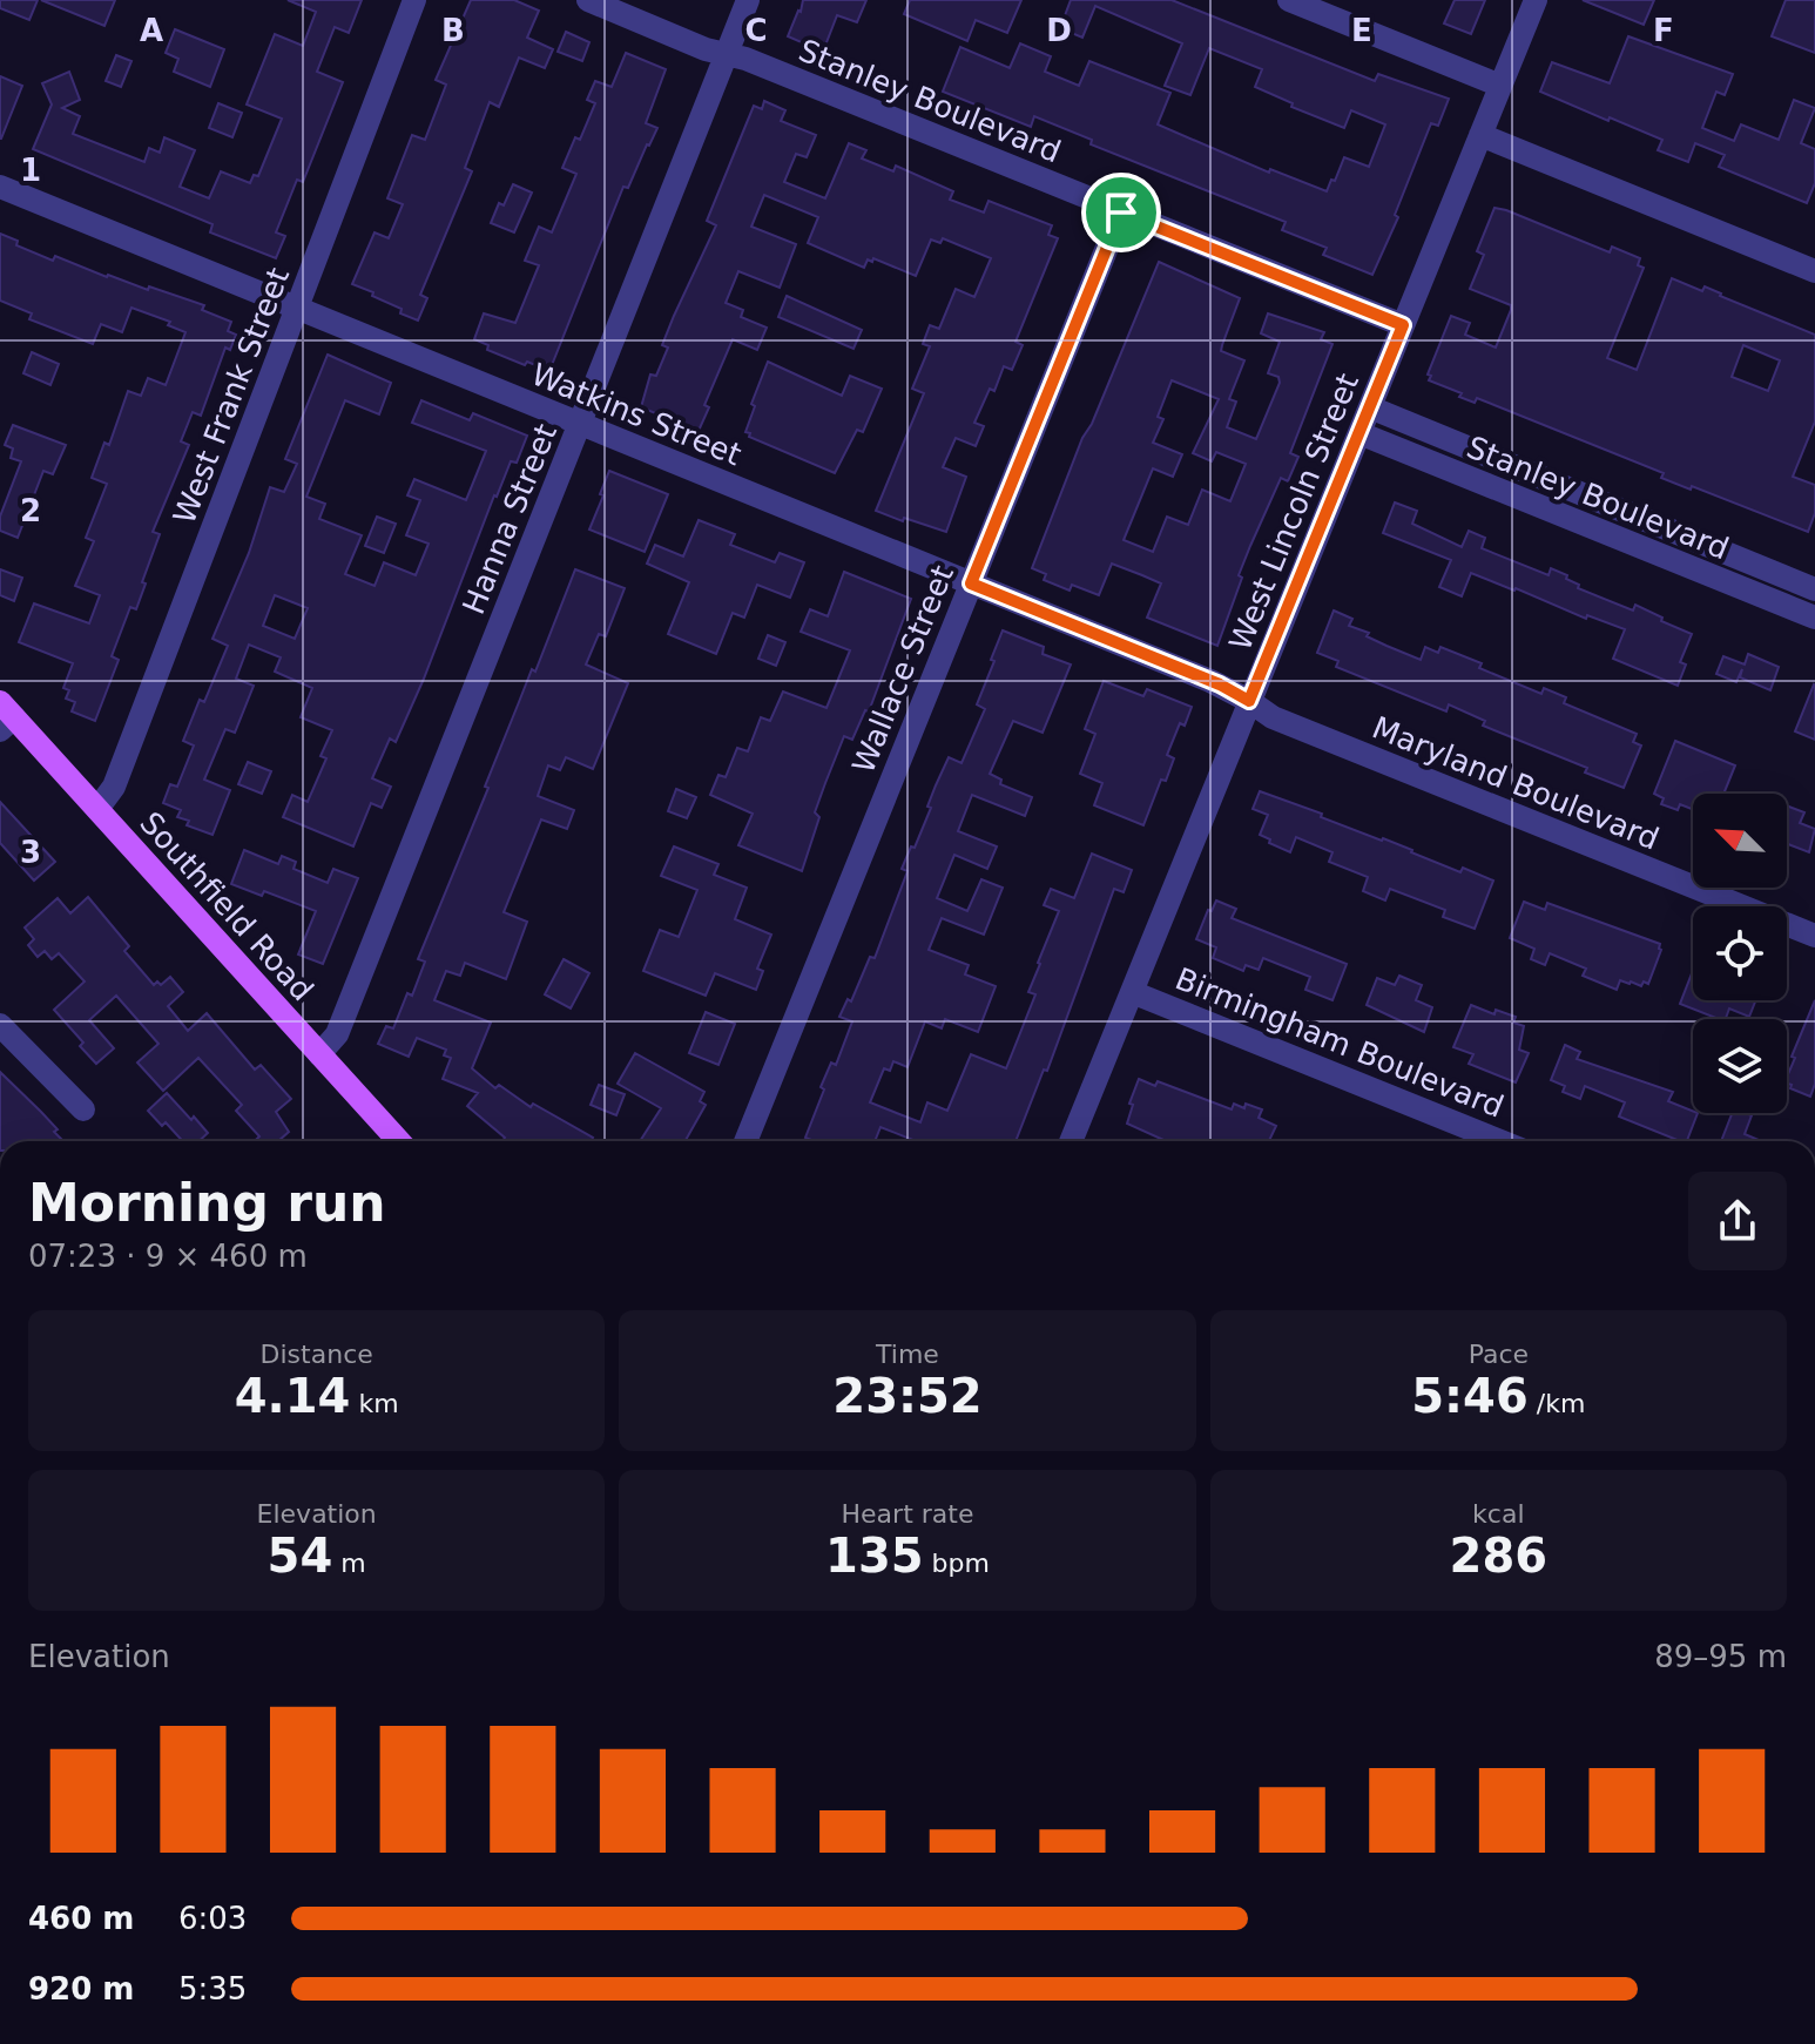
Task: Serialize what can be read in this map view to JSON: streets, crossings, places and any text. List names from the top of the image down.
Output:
{
  "streets": {
    "main road": ["Southfield Road"],
    "street": [
      "Stanley Boulevard",
      "West Frank Street",
      "Watkins Street",
      "West Lincoln Street",
      "Hanna Street",
      "Wallace Street",
      "Maryland Boulevard",
      "Birmingham Boulevard"
    ]
  },
  "crossings": [
    ["Stanley Boulevard", "West Lincoln Street"],
    ["Stanley Boulevard", "Hanna Street"],
    ["Stanley Boulevard", "Wallace Street"],
    ["West Frank Street", "Watkins Street"],
    ["West Frank Street", "Southfield Road"],
    ["Watkins Street", "West Lincoln Street"],
    ["Watkins Street", "Hanna Street"],
    ["Watkins Street", "Wallace Street"],
    ["Watkins Street", "Maryland Boulevard"],
    ["West Lincoln Street", "Maryland Boulevard"],
    ["West Lincoln Street", "Birmingham Boulevard"],
    ["Hanna Street", "Southfield Road"]
  ],
  "north": "top left",
  "page": {
    "heading": ["Morning run", "07:23 · 9 × 460 m"],
    "stats": [
      ["Distance", "4.14 km"],
      ["Time", "23:52"],
      ["Pace", "5:46 /km"],
      ["Elevation", "54 m"],
      ["Heart rate", "135 bpm"],
      ["kcal", "286"]
    ],
    "chart": ["Elevation", "89–95 m"],
    "list": [
      {
        "name": "460 m",
        "note": "6:03"
      },
      {
        "name": "920 m",
        "note": "5:35"
      }
    ]
  },
  "grid": {
    "columns": [
      "A",
      "B",
      "C",
      "D",
      "E",
      "F"
    ],
    "rows": ["1", "2", "3"]
  }
}
